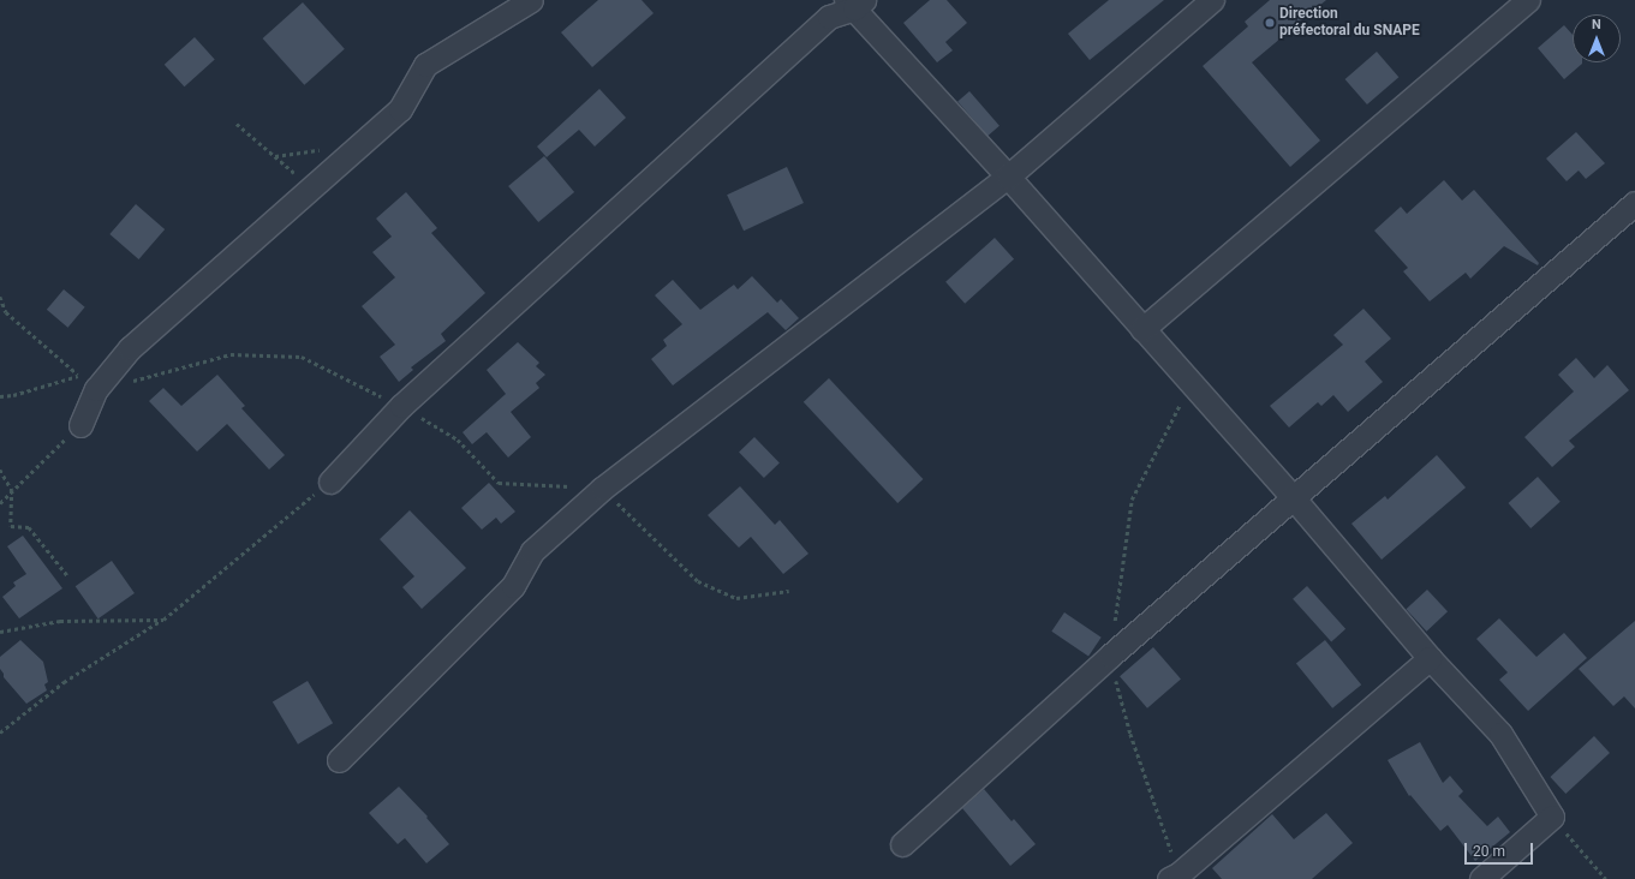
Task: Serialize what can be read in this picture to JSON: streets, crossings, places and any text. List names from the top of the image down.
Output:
{
  "places": ["Direction préfectoral du SNAPE"],
  "scale_bar": "20 m",
  "north": "top"
}
